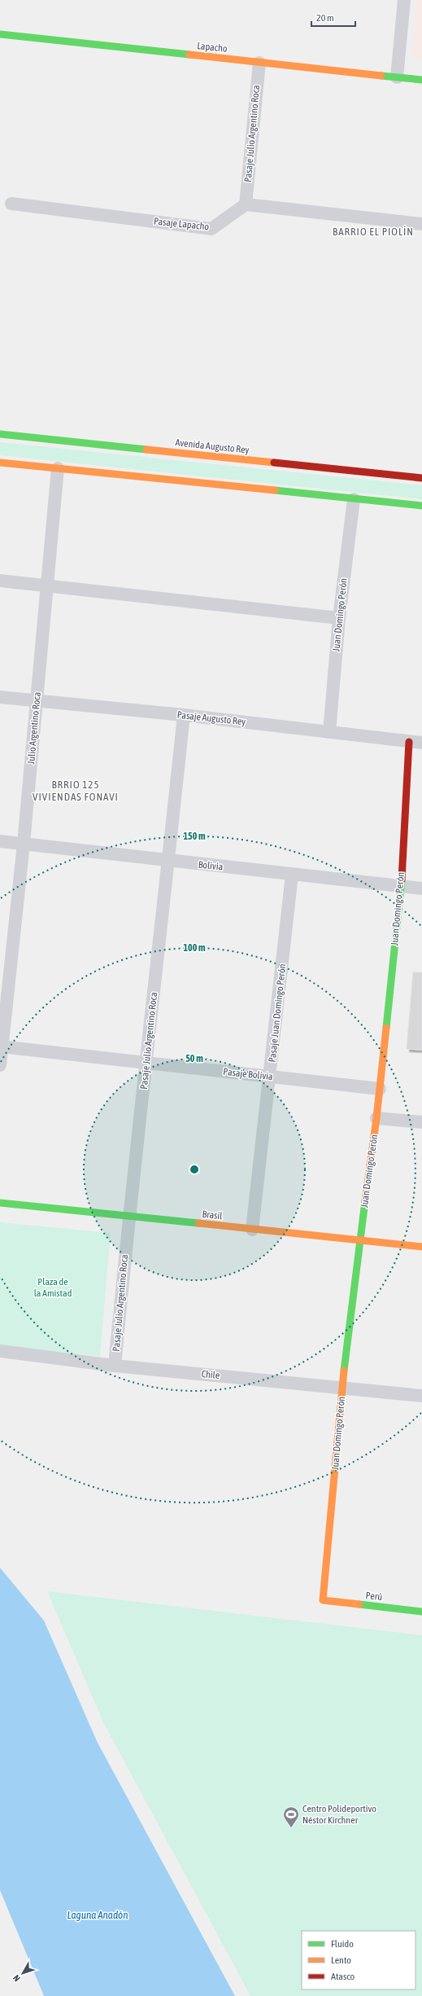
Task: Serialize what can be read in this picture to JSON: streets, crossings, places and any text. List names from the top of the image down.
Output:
{
  "streets": {
    "street": [
      "Lapacho",
      "Pasaje Julio Argentino Roca",
      "Pasaje Lapacho",
      "Avenida Augusto Rey",
      "Juan Domingo Perón",
      "Pasaje Augusto Rey",
      "Julio Argentino Roca",
      "Bolivia",
      "Pasaje Juan Domingo Perón",
      "Pasaje Bolivia",
      "Brasil",
      "Chile",
      "Perú"
    ]
  },
  "crossings": [
    ["Lapacho", "Pasaje Julio Argentino Roca"],
    ["Pasaje Julio Argentino Roca", "Pasaje Lapacho"],
    ["Pasaje Julio Argentino Roca", "Pasaje Augusto Rey"],
    ["Pasaje Julio Argentino Roca", "Bolivia"],
    ["Pasaje Julio Argentino Roca", "Pasaje Bolivia"],
    ["Pasaje Julio Argentino Roca", "Brasil"],
    ["Pasaje Julio Argentino Roca", "Chile"],
    ["Juan Domingo Perón", "Pasaje Augusto Rey"],
    ["Juan Domingo Perón", "Bolivia"],
    ["Juan Domingo Perón", "Pasaje Bolivia"],
    ["Juan Domingo Perón", "Brasil"],
    ["Juan Domingo Perón", "Chile"],
    ["Juan Domingo Perón", "Perú"],
    ["Pasaje Augusto Rey", "Julio Argentino Roca"],
    ["Julio Argentino Roca", "Bolivia"],
    ["Julio Argentino Roca", "Pasaje Bolivia"],
    ["Bolivia", "Pasaje Juan Domingo Perón"],
    ["Pasaje Juan Domingo Perón", "Pasaje Bolivia"],
    ["Pasaje Juan Domingo Perón", "Brasil"]
  ],
  "districts": ["BARRIO EL PIOLÍN", "BRRIO 125 VIVIENDAS FONAVI"],
  "water": ["Laguna Anadón"],
  "parks": ["Plaza de la Amistad"],
  "places": {
    "sports": ["Centro Polideportivo Néstor Kirchner"]
  },
  "legend": ["Fluido", "Lento", "Atasco"],
  "scale_bar": "20 m",
  "north": "bottom left",
  "rings": ["150 m", "100 m", "50 m"]
}
